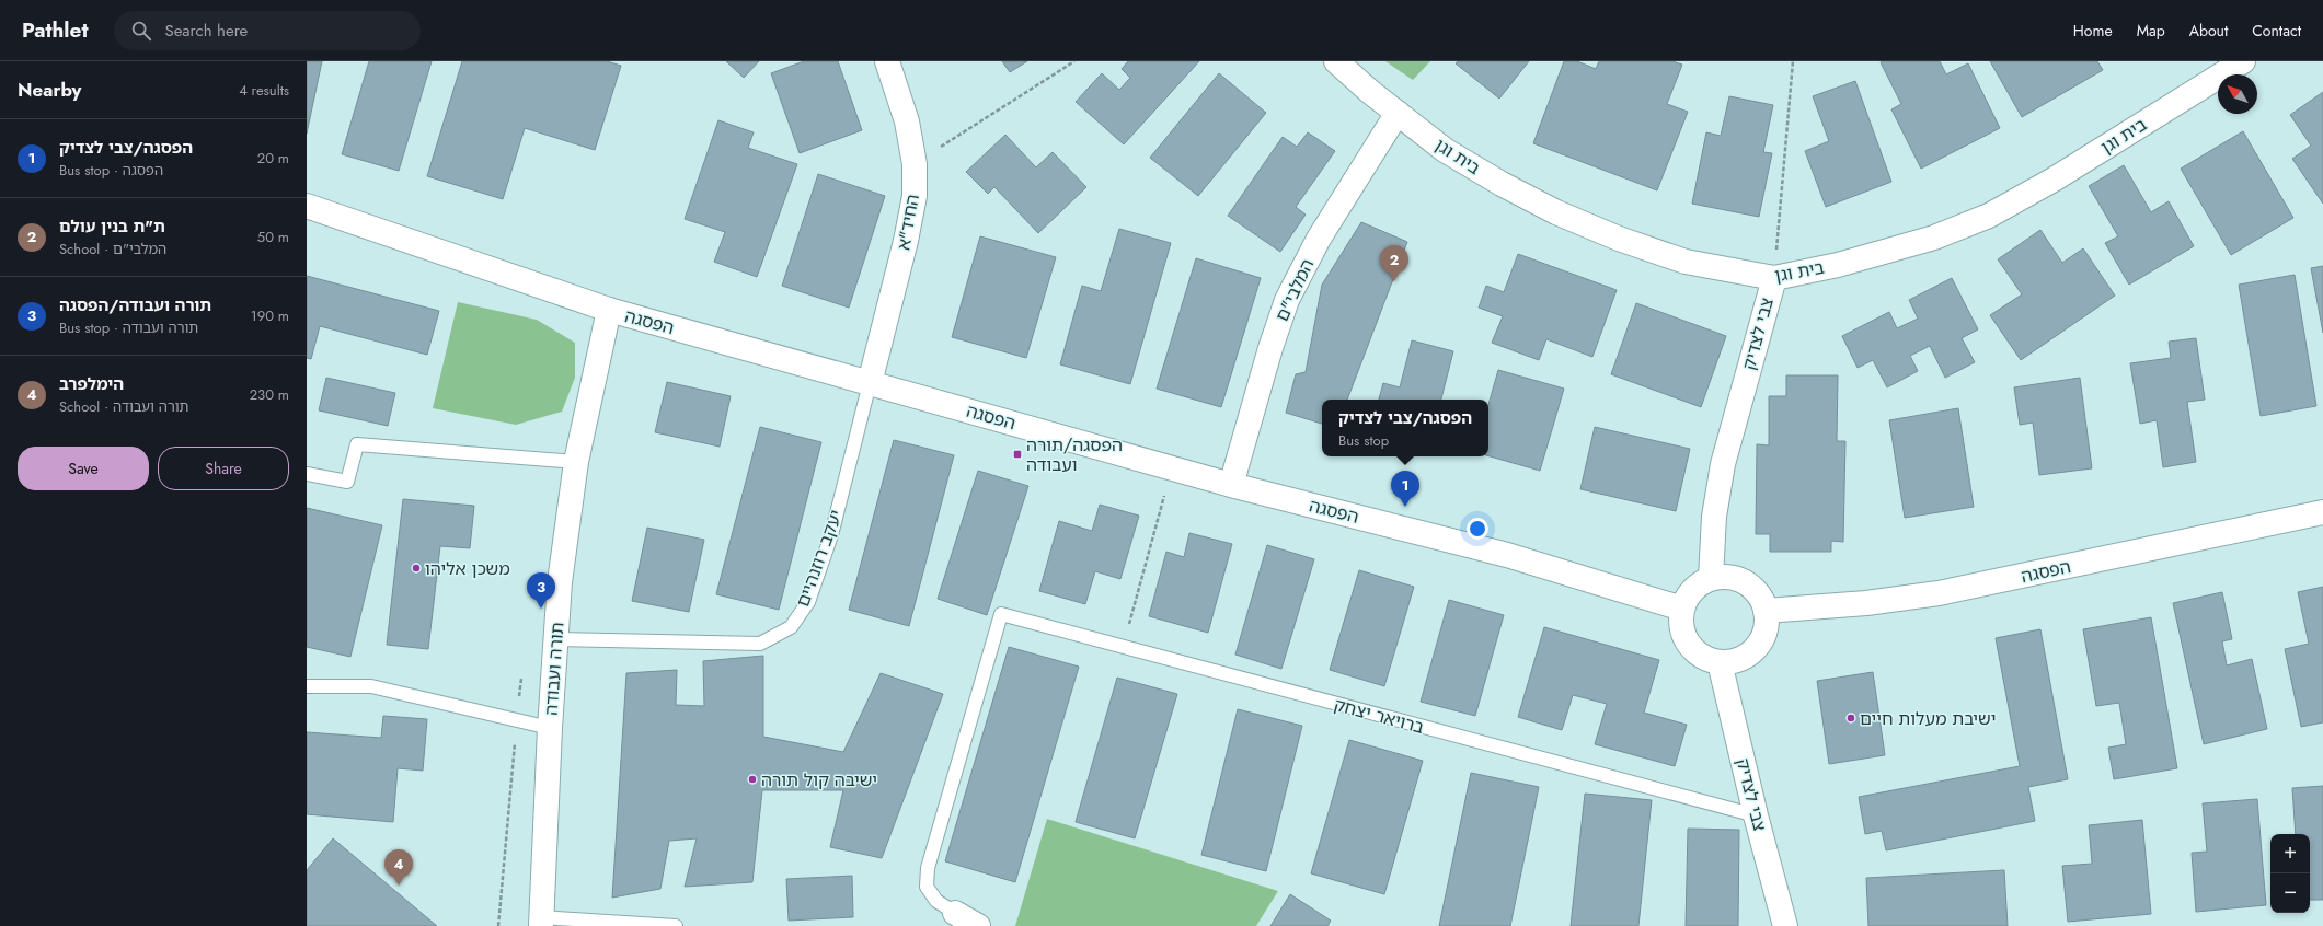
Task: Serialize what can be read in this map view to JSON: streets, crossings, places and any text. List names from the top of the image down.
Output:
{
  "streets": {
    "street": [
      "בית וגן",
      "החיד\"א",
      "המלבי\"ם",
      "הפסגה",
      "צבי לצדיק",
      "תורה ועבודה"
    ],
    "lane": ["יעקב רוזנהיים", "ברויאר יצחק"]
  },
  "crossings": [
    ["בית וגן", "המלבי\"ם"],
    ["בית וגן", "צבי לצדיק"],
    ["החיד\"א", "הפסגה"],
    ["החיד\"א", "יעקב רוזנהיים"],
    ["המלבי\"ם", "הפסגה"],
    ["הפסגה", "צבי לצדיק"],
    ["הפסגה", "יעקב רוזנהיים"],
    ["הפסגה", "תורה ועבודה"],
    ["צבי לצדיק", "ברויאר יצחק"],
    ["יעקב רוזנהיים", "תורה ועבודה"]
  ],
  "places": {
    "transit": ["הפסגה/תורה ועבודה"],
    "other": ["משכן אליהו", "ישיבת מעלות חיים", "ישיבה קול תורה"]
  },
  "north": "top left",
  "page": {
    "header": "Pathlet",
    "search": "Search here",
    "nav": [
      "Home",
      "Map",
      "About",
      "Contact"
    ],
    "heading": ["Nearby", "4 results"],
    "list": [
      {
        "mark": "1",
        "name": "הפסגה/צבי לצדיק",
        "note": "Bus stop · הפסגה",
        "value": "20 m"
      },
      {
        "mark": "2",
        "name": "ת\"ת בנין עולם",
        "note": "School · המלבי\"ם",
        "value": "50 m"
      },
      {
        "mark": "3",
        "name": "תורה ועבודה/הפסגה",
        "note": "Bus stop · תורה ועבודה",
        "value": "190 m"
      },
      {
        "mark": "4",
        "name": "הימלפרב",
        "note": "School · תורה ועבודה",
        "value": "230 m"
      }
    ],
    "pins": [
      "2",
      "1",
      "3",
      "4"
    ],
    "popup": ["הפסגה/צבי לצדיק", "Bus stop"],
    "buttons": ["Save", "Share"],
    "map_buttons": ["+", "−"]
  }
}
